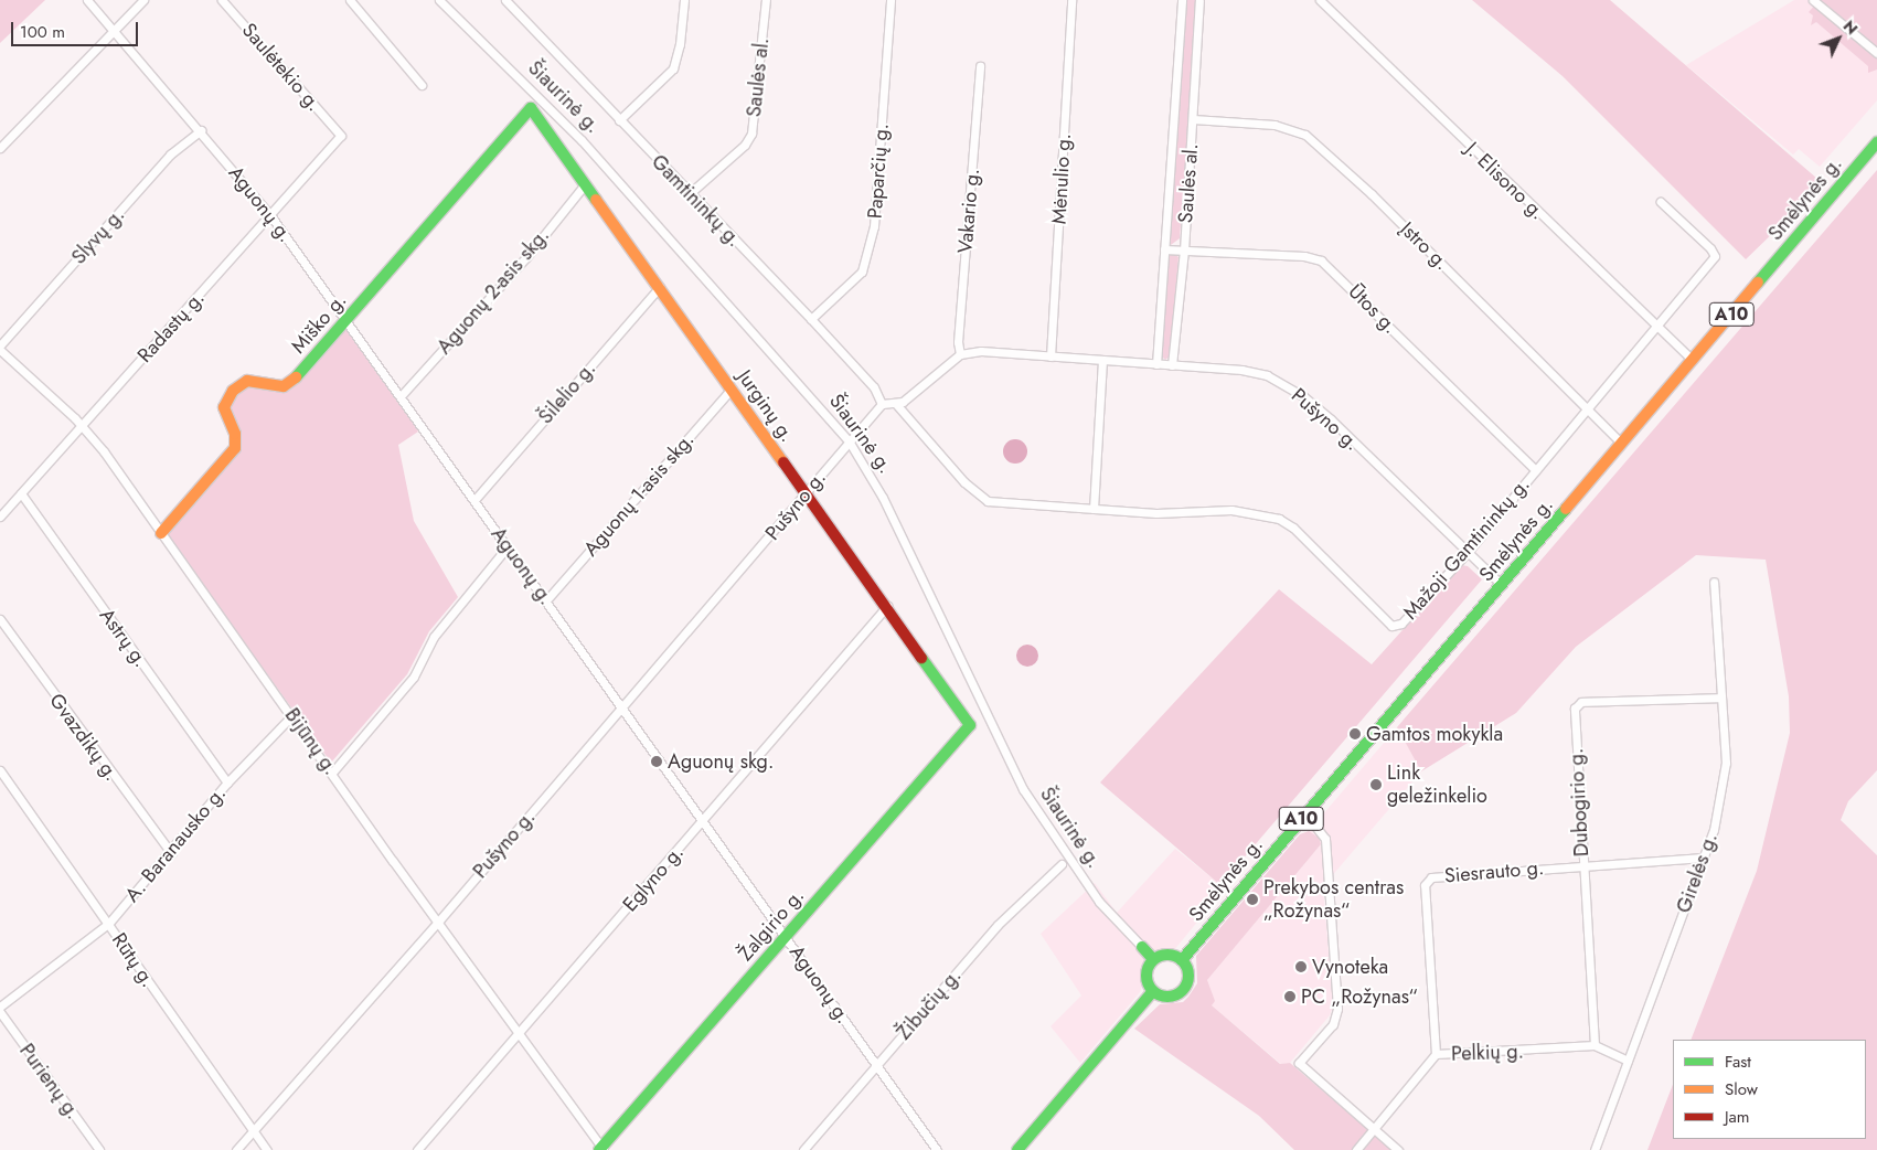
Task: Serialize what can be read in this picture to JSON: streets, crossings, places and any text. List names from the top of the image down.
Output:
{
  "streets": {
    "main road": [
      "Šiaurinė g.",
      "Smėlynės g.",
      "A10",
      "Miško g.",
      "Jurginų g.",
      "Žalgirio g."
    ],
    "street": [
      "Saulėtekio g.",
      "Saulės al.",
      "Paparčių g.",
      "Mėnulio g.",
      "J. Elisono g.",
      "Gamtininkų g.",
      "Aguonų g.",
      "Vakario g.",
      "Slyvų g.",
      "Įstro g.",
      "Aguonų 2-asis skg.",
      "Ūtos g.",
      "Radastų g.",
      "Šilelio g.",
      "Pušyno g.",
      "Aguonų 1-asis skg.",
      "Mažoji Gamtininkų g.",
      "Astrų g.",
      "Gvazdikų g.",
      "Bijūnų g.",
      "Dubogirio g.",
      "A. Baranausko g.",
      "Siesrauto g.",
      "Girelės g.",
      "Eglyno g.",
      "Rūtų g.",
      "Žibučių g.",
      "Pelkių g.",
      "Purienų g."
    ]
  },
  "crossings": [
    ["Saulėtekio g.", "Radastų g."],
    ["Saulės al.", "Gamtininkų g."],
    ["Saulės al.", "Įstro g."],
    ["Saulės al.", "Ūtos g."],
    ["Saulės al.", "Pušyno g."],
    ["Šiaurinė g.", "Smėlynės g."],
    ["Šiaurinė g.", "Pušyno g."],
    ["Paparčių g.", "Gamtininkų g."],
    ["Mėnulio g.", "Pušyno g."],
    ["J. Elisono g.", "Smėlynės g."],
    ["J. Elisono g.", "Mažoji Gamtininkų g."],
    ["Smėlynės g.", "Įstro g."],
    ["Smėlynės g.", "Pušyno g."],
    ["Gamtininkų g.", "Pušyno g."],
    ["Aguonų g.", "Slyvų g."],
    ["Aguonų g.", "Aguonų 2-asis skg."],
    ["Aguonų g.", "Miško g."],
    ["Aguonų g.", "Radastų g."],
    ["Aguonų g.", "Šilelio g."],
    ["Aguonų g.", "Pušyno g."],
    ["Aguonų g.", "Aguonų 1-asis skg."],
    ["Aguonų g.", "Eglyno g."],
    ["Aguonų g.", "Žalgirio g."],
    ["Aguonų g.", "Žibučių g."],
    ["Vakario g.", "Pušyno g."],
    ["Įstro g.", "Mažoji Gamtininkų g."],
    ["Aguonų 2-asis skg.", "Jurginų g."],
    ["Ūtos g.", "Mažoji Gamtininkų g."],
    ["Miško g.", "Jurginų g."],
    ["Miško g.", "Bijūnų g."],
    ["Radastų g.", "Astrų g."],
    ["Radastų g.", "Bijūnų g."],
    ["Šilelio g.", "Jurginų g."],
    ["Jurginų g.", "Pušyno g."],
    ["Jurginų g.", "Aguonų 1-asis skg."],
    ["Jurginų g.", "Eglyno g."],
    ["Jurginų g.", "Žalgirio g."],
    ["Pušyno g.", "Mažoji Gamtininkų g."],
    ["Pušyno g.", "Bijūnų g."],
    ["Pušyno g.", "Rūtų g."],
    ["Astrų g.", "A. Baranausko g."],
    ["Gvazdikų g.", "A. Baranausko g."],
    ["Bijūnų g.", "A. Baranausko g."],
    ["Bijūnų g.", "Eglyno g."],
    ["Bijūnų g.", "Žalgirio g."],
    ["Dubogirio g.", "Siesrauto g."],
    ["Dubogirio g.", "Girelės g."],
    ["Dubogirio g.", "Pelkių g."],
    ["A. Baranausko g.", "Rūtų g."],
    ["Siesrauto g.", "Girelės g."],
    ["Siesrauto g.", "Pelkių g."],
    ["Girelės g.", "Pelkių g."]
  ],
  "places": [
    "Gamtos mokykla",
    "Aguonų skg.",
    "Link geležinkelio",
    "Prekybos centras „Rožynas“",
    "Vynoteka",
    "PC „Rožynas“"
  ],
  "legend": ["Fast", "Slow", "Jam"],
  "scale_bar": "100 m",
  "north": "top right"
}
